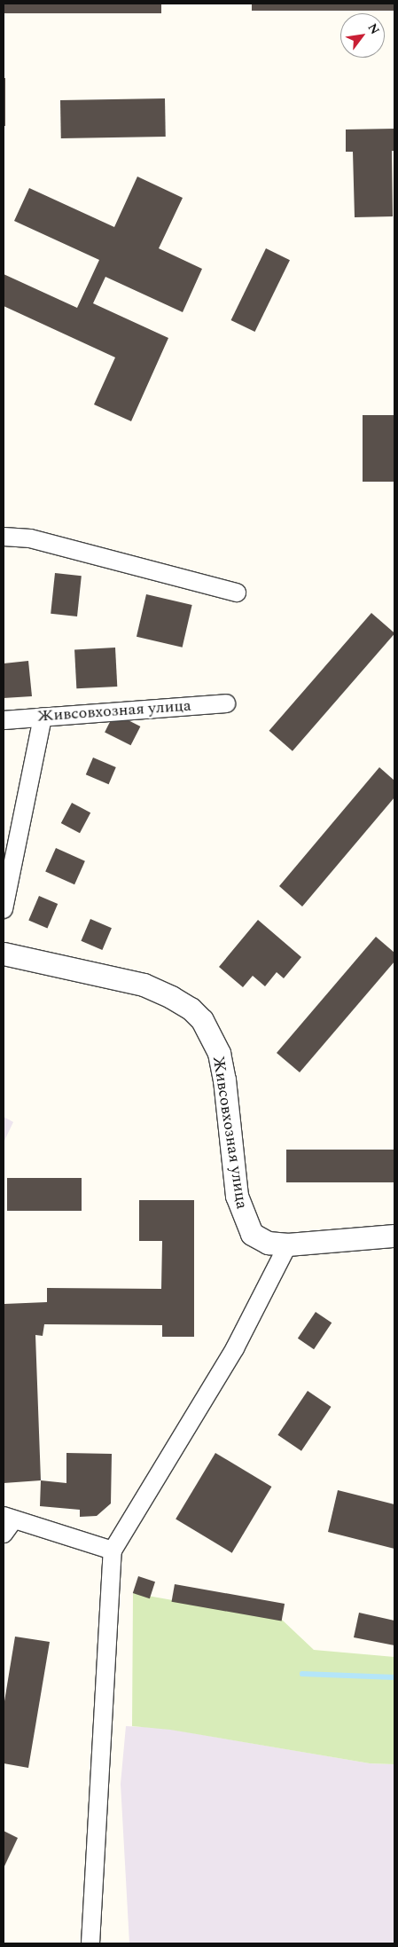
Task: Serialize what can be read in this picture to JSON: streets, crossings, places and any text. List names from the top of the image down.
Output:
{
  "streets": {
    "street": ["Живсовхозная улица"]
  },
  "north": "top right"
}
